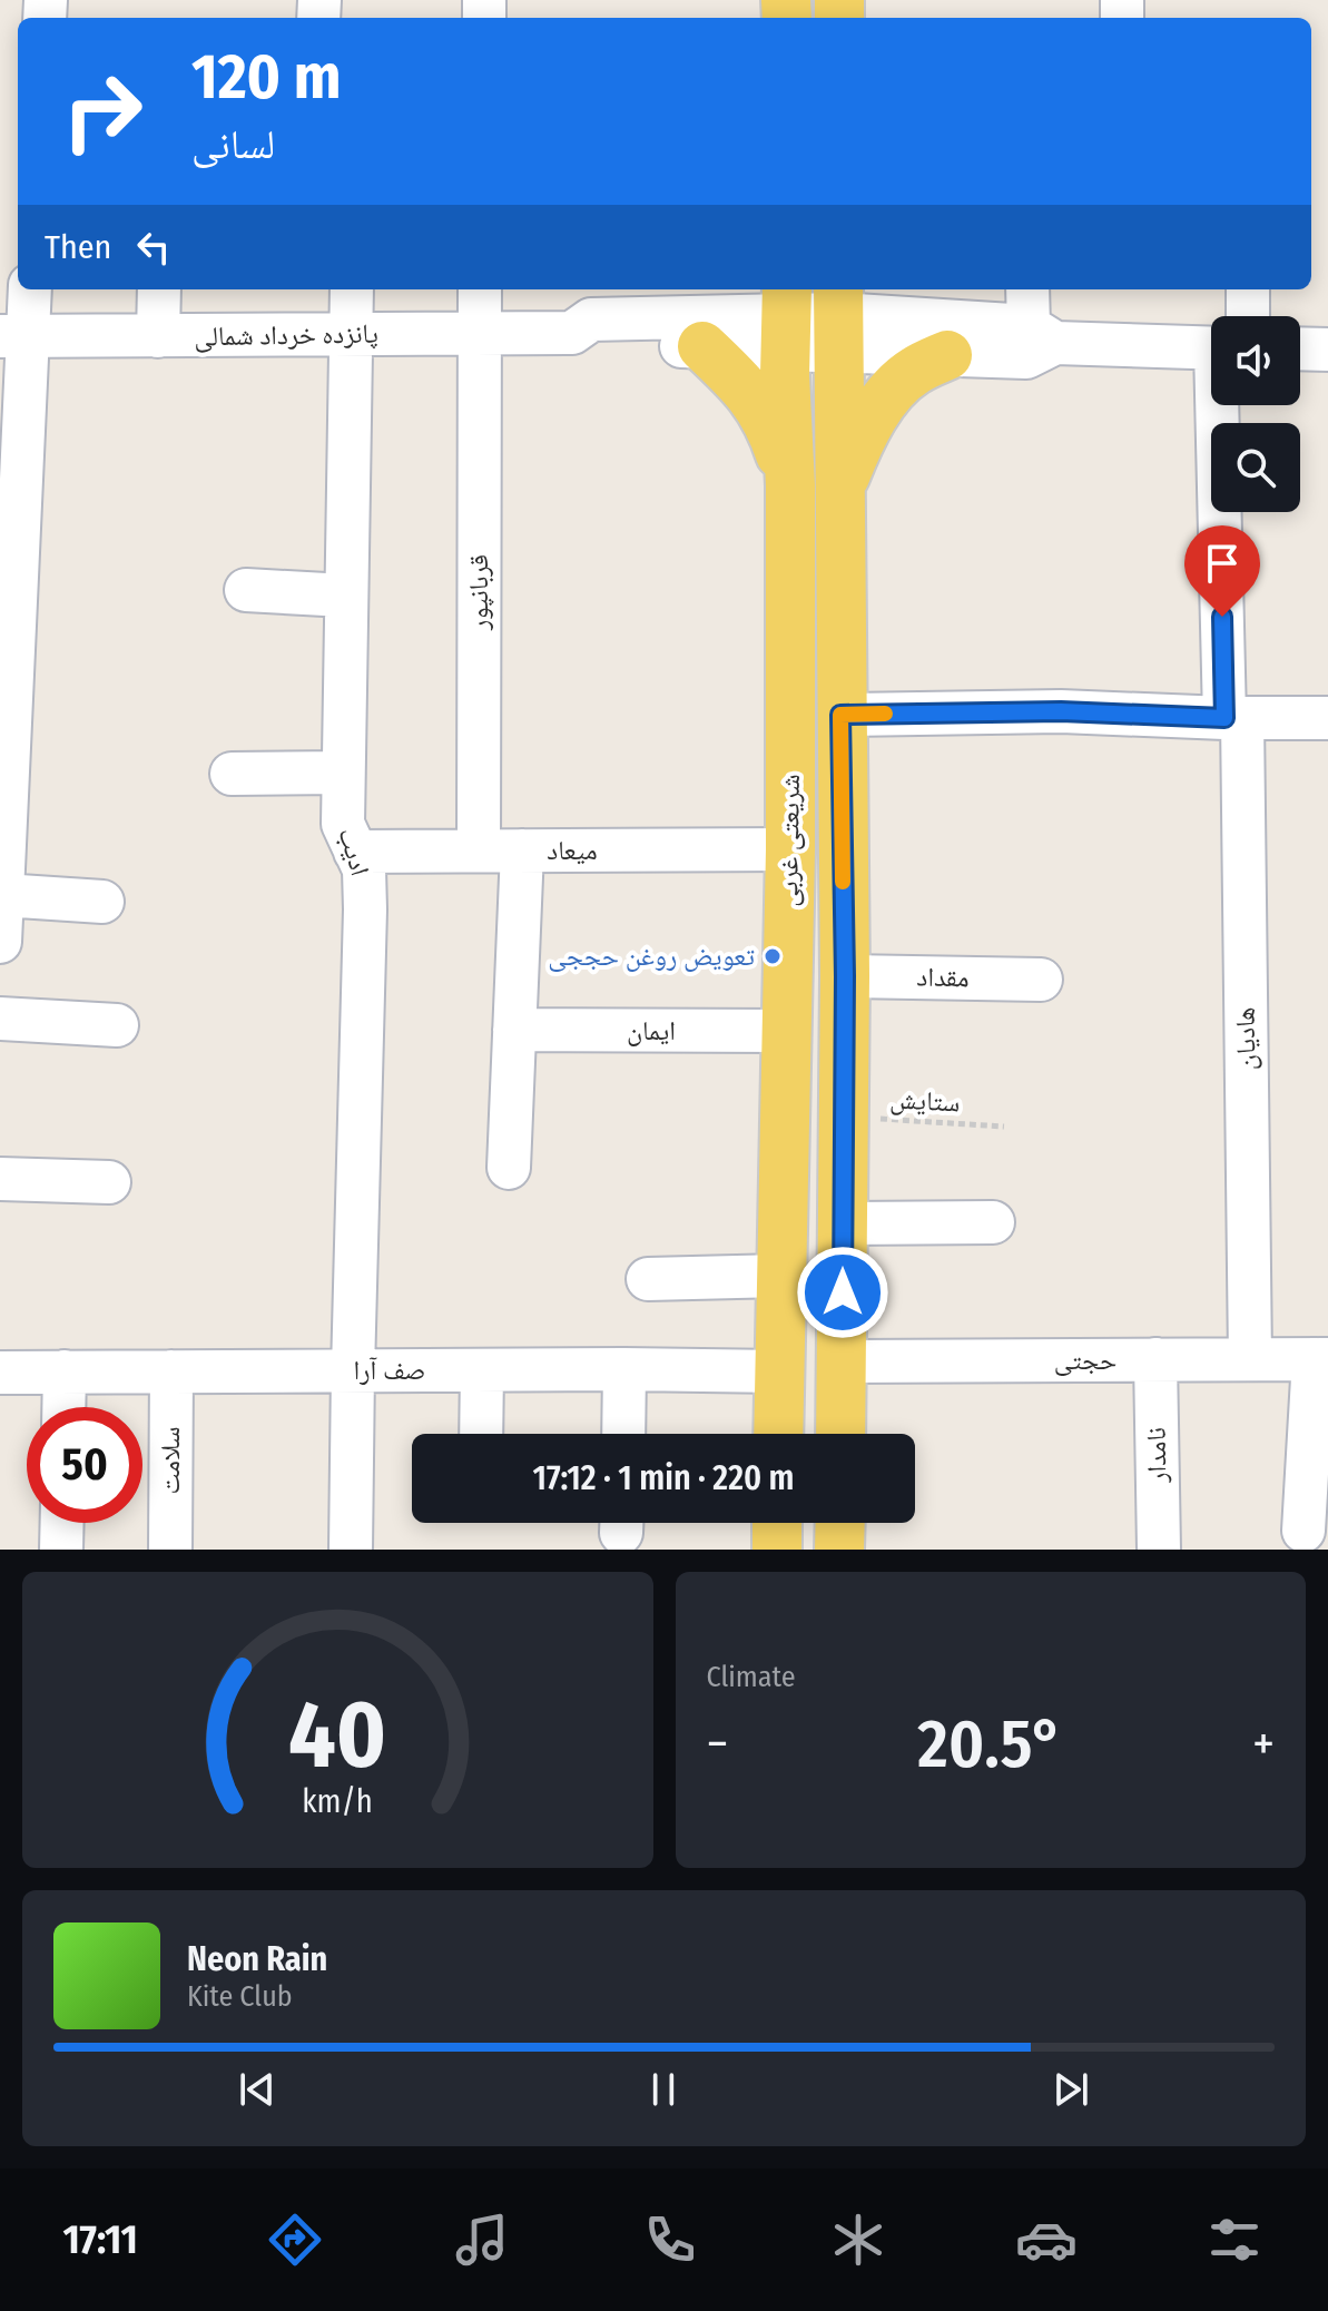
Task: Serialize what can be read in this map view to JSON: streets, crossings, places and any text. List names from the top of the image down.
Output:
{
  "streets": {
    "main road": ["شریعتی غربی"],
    "street": [
      "پانزده خرداد شمالی",
      "قربانپور",
      "میعاد",
      "ادیب",
      "مقداد",
      "ایمان",
      "هادیان",
      "حجتی",
      "صف آرا",
      "نامدار",
      "سلامت"
    ],
    "path": ["ستایش"]
  },
  "crossings": [
    ["پانزده خرداد شمالی", "قربانپور"],
    ["پانزده خرداد شمالی", "شریعتی غربی"],
    ["پانزده خرداد شمالی", "ادیب"],
    ["قربانپور", "میعاد"],
    ["شریعتی غربی", "میعاد"],
    ["شریعتی غربی", "مقداد"],
    ["شریعتی غربی", "ایمان"],
    ["شریعتی غربی", "ستایش"],
    ["شریعتی غربی", "حجتی"],
    ["شریعتی غربی", "صف آرا"],
    ["میعاد", "ادیب"],
    ["ادیب", "صف آرا"],
    ["هادیان", "حجتی"],
    ["حجتی", "نامدار"],
    ["صف آرا", "سلامت"]
  ],
  "places": ["تعویض روغن حججی"],
  "page": {
    "turn": ["120 m", "لسانی"],
    "then": "Then",
    "limit": "50",
    "trip": "17:12 · 1 min · 220 m",
    "tile": "Climate",
    "heat": ["−", "20.5°", "+"],
    "song": ["Neon Rain", "Kite Club"],
    "tabs": "17:11",
    "gauge": ["40", "km/h"]
  }
}
